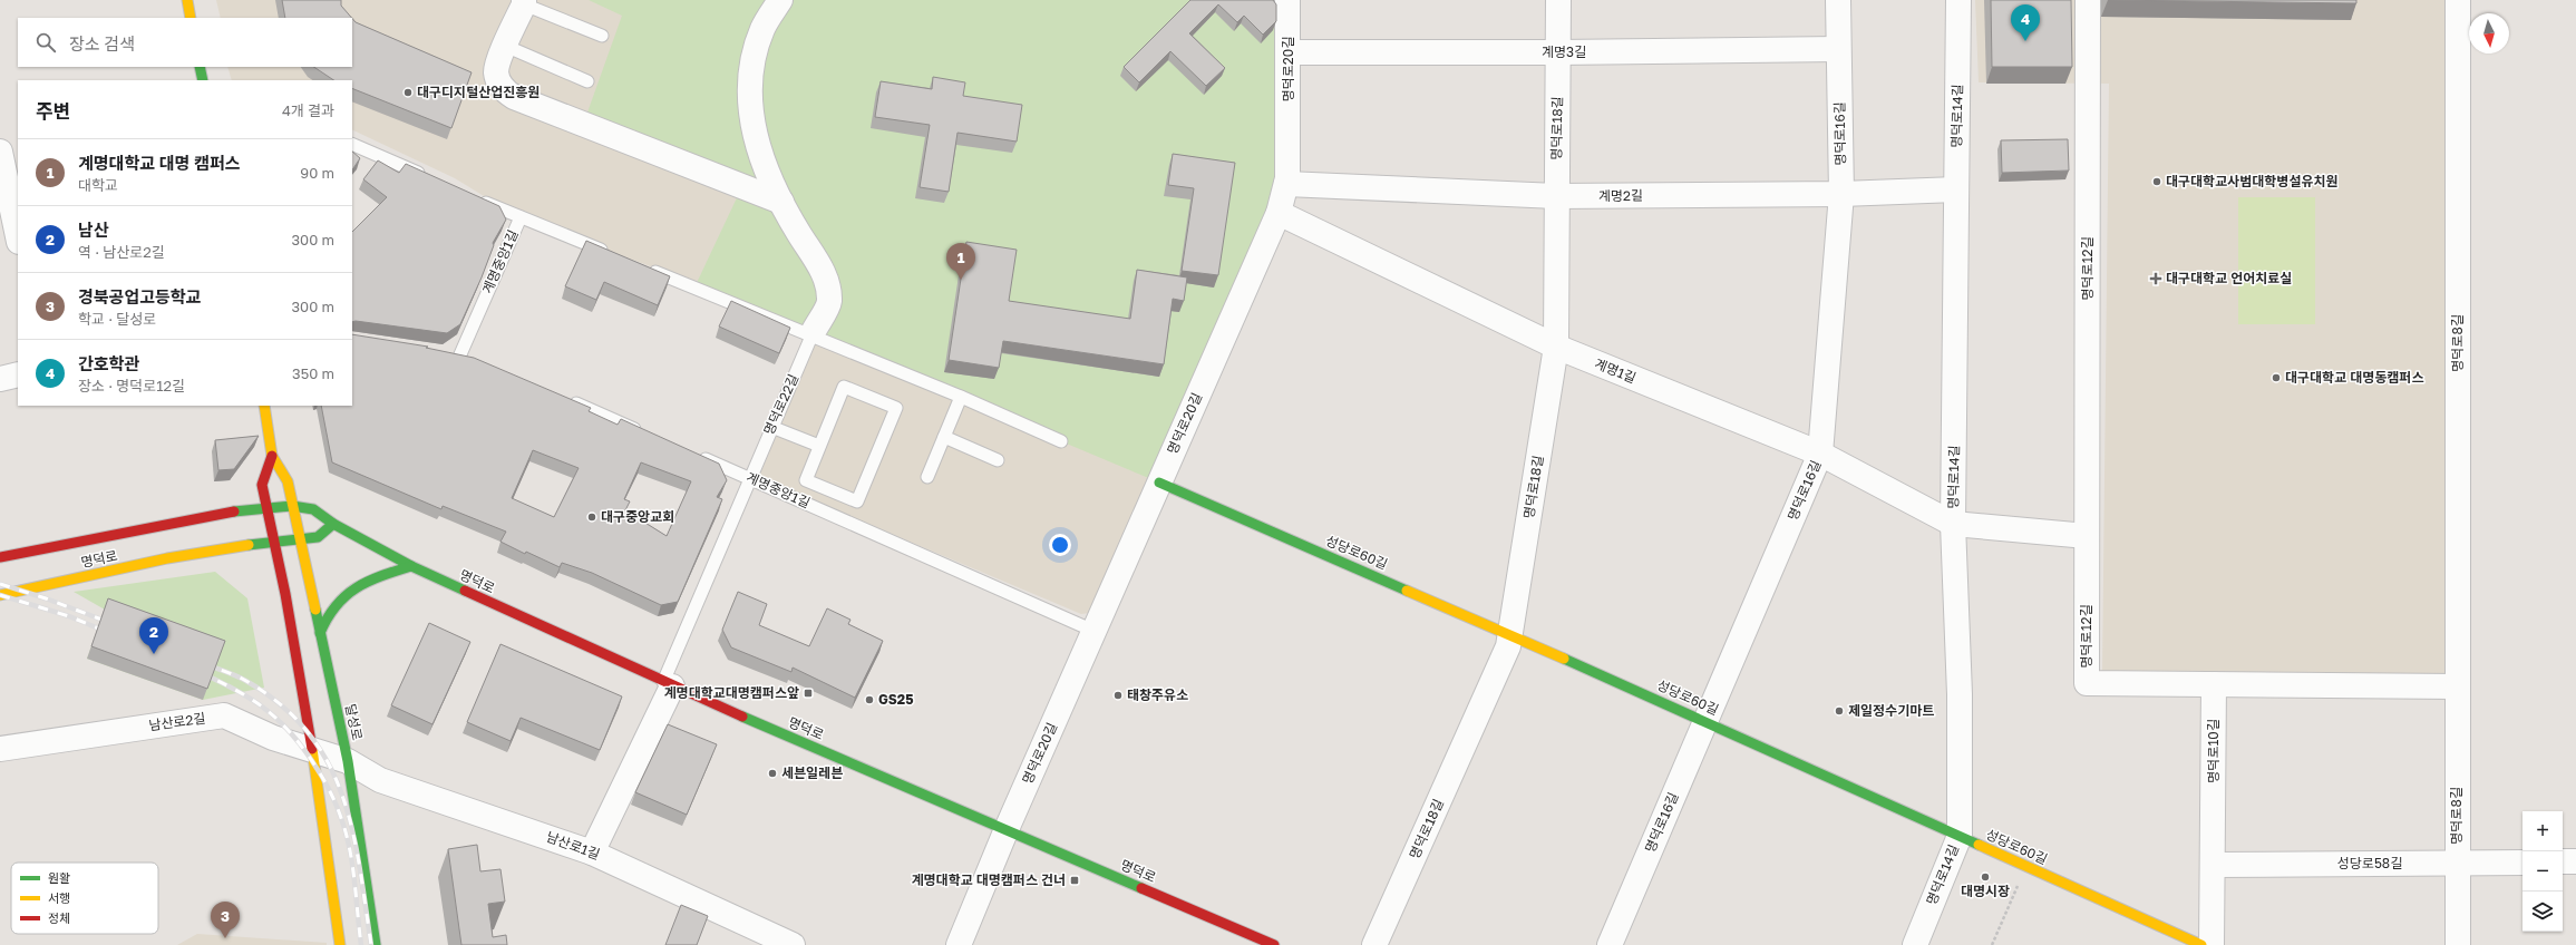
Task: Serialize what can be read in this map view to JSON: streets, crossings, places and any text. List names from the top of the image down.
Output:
{
  "streets": {
    "main road": ["성당로60길", "명덕로", "달성로"],
    "street": [
      "계명3길",
      "명덕로20길",
      "명덕로14길",
      "명덕로18길",
      "명덕로16길",
      "계명2길",
      "명덕로12길",
      "명덕로8길",
      "계명1길",
      "남산로2길",
      "명덕로10길",
      "남산로1길",
      "성당로58길"
    ],
    "lane": ["계명중앙1길", "명덕로22길"]
  },
  "crossings": [
    ["계명3길", "명덕로20길"],
    ["계명3길", "명덕로18길"],
    ["계명3길", "명덕로16길"],
    ["명덕로20길", "계명2길"],
    ["명덕로20길", "계명중앙1길"],
    ["명덕로20길", "계명1길"],
    ["명덕로20길", "성당로60길"],
    ["명덕로20길", "명덕로"],
    ["명덕로14길", "계명2길"],
    ["명덕로14길", "계명1길"],
    ["명덕로14길", "성당로60길"],
    ["명덕로18길", "계명2길"],
    ["명덕로18길", "계명1길"],
    ["명덕로18길", "성당로60길"],
    ["명덕로16길", "계명2길"],
    ["명덕로16길", "계명1길"],
    ["명덕로16길", "성당로60길"],
    ["계명중앙1길", "명덕로22길"],
    ["명덕로12길", "명덕로10길"],
    ["명덕로8길", "성당로58길"],
    ["명덕로22길", "명덕로"],
    ["명덕로", "달성로"],
    ["남산로2길", "달성로"],
    ["남산로2길", "남산로1길"],
    ["달성로", "남산로1길"],
    ["명덕로10길", "성당로58길"]
  ],
  "places": {
    "other": [
      "대구디지털산업진흥원",
      "대구대학교사범대학병설유치원",
      "대구대학교 대명동캠퍼스",
      "대구중앙교회",
      "태창주유소",
      "GS25",
      "제일정수기마트",
      "세븐일레븐",
      "대명시장"
    ],
    "health": ["대구대학교 언어치료실"],
    "transit": ["계명대학교대명캠퍼스앞", "계명대학교 대명캠퍼스 건너"]
  },
  "legend": ["원활", "서행", "정체"],
  "north": "bottom",
  "page": {
    "pins": [
      "4",
      "1",
      "2",
      "3"
    ],
    "search": "장소 검색",
    "heading": ["주변", "4개 결과"],
    "list": [
      {
        "mark": "1",
        "name": "계명대학교 대명 캠퍼스",
        "note": "대학교",
        "value": "90 m"
      },
      {
        "mark": "2",
        "name": "남산",
        "note": "역 · 남산로2길",
        "value": "300 m"
      },
      {
        "mark": "3",
        "name": "경북공업고등학교",
        "note": "학교 · 달성로",
        "value": "300 m"
      },
      {
        "mark": "4",
        "name": "간호학관",
        "note": "장소 · 명덕로12길",
        "value": "350 m"
      }
    ],
    "map_buttons": ["+", "−"]
  }
}
